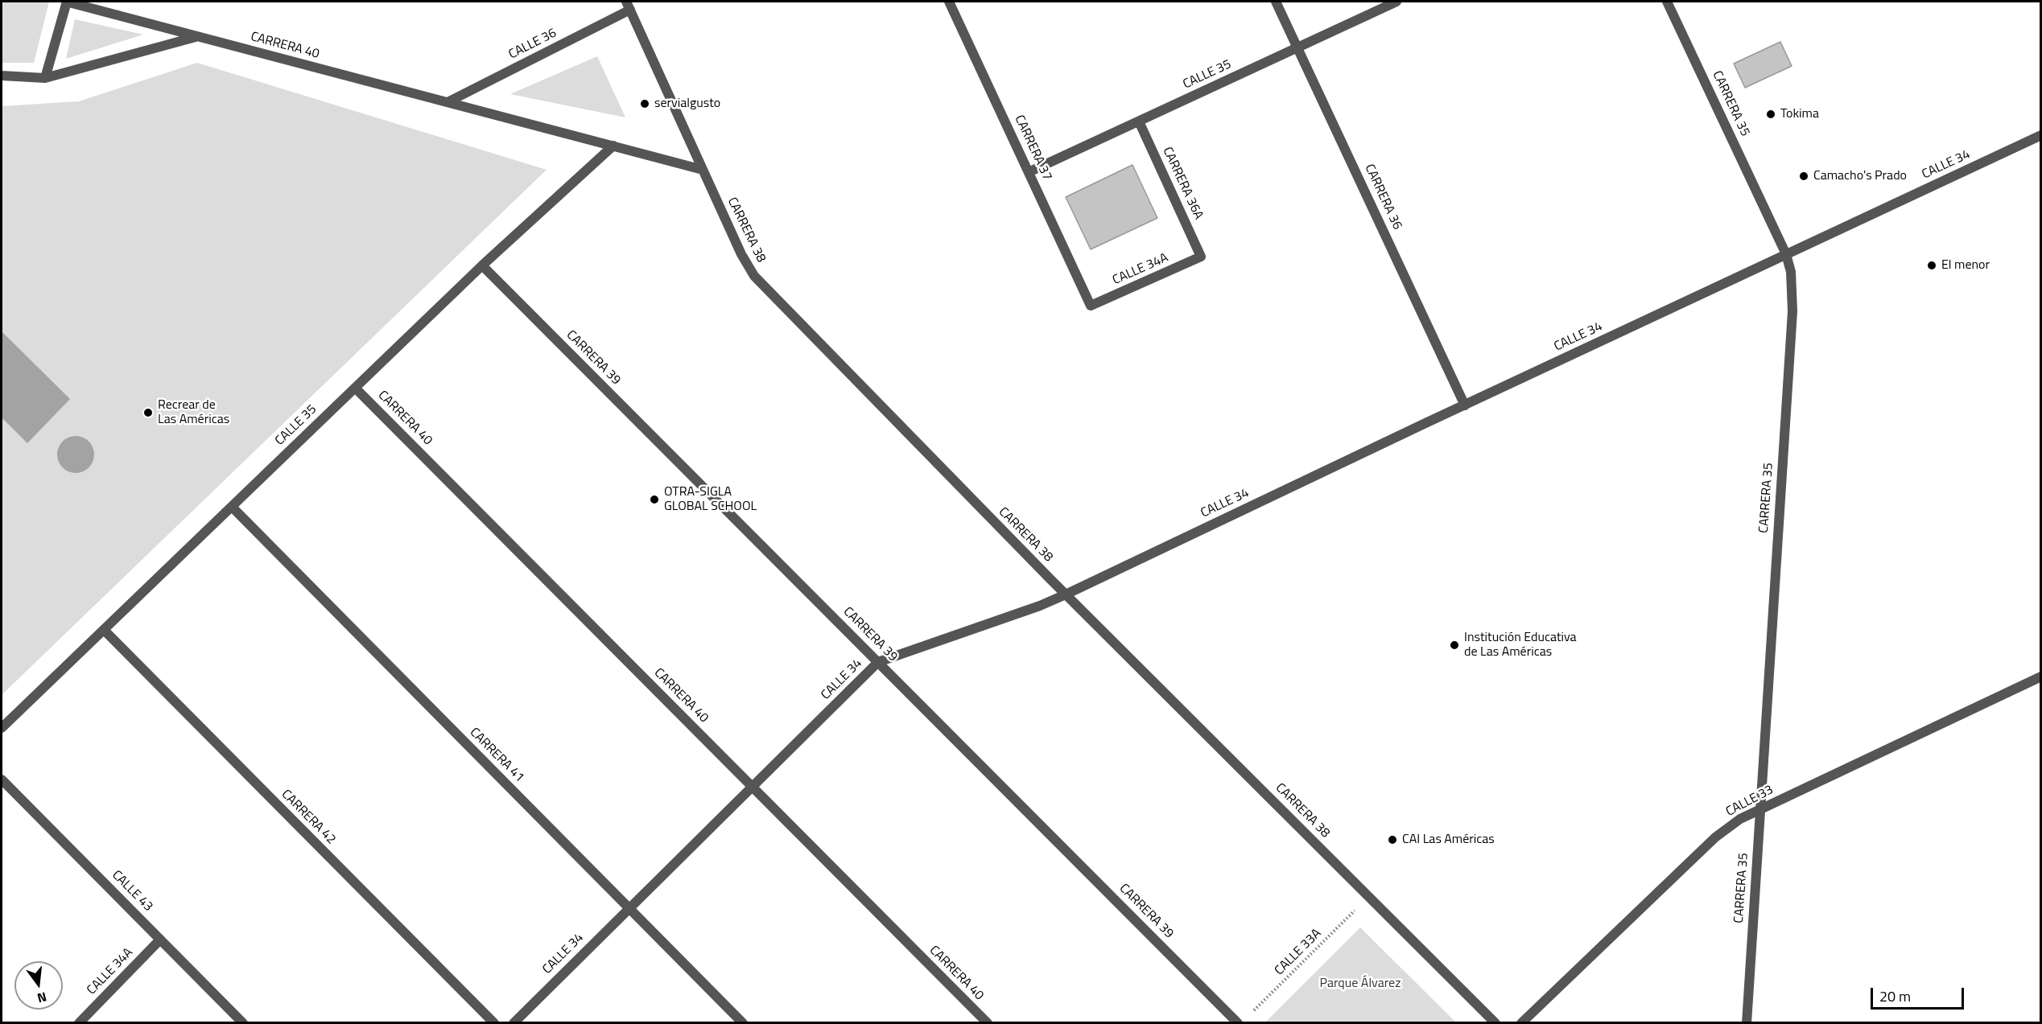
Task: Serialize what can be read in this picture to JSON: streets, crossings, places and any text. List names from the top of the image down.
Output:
{
  "streets": {
    "street": [
      "CALLE 36",
      "CARRERA 40",
      "CALLE 35",
      "CARRERA 35",
      "CARRERA 37",
      "CALLE 34",
      "CARRERA 36A",
      "CARRERA 36",
      "CARRERA 38",
      "CALLE 34A",
      "CARRERA 39",
      "CARRERA 41",
      "CALLE 33",
      "CARRERA 42",
      "CALLE 43"
    ],
    "path": ["CALLE 33A"]
  },
  "crossings": [
    ["CALLE 36", "CARRERA 40"],
    ["CALLE 36", "CARRERA 38"],
    ["CARRERA 40", "CALLE 35"],
    ["CARRERA 40", "CALLE 34"],
    ["CARRERA 40", "CARRERA 38"],
    ["CALLE 35", "CARRERA 37"],
    ["CALLE 35", "CARRERA 36A"],
    ["CALLE 35", "CARRERA 36"],
    ["CALLE 35", "CARRERA 39"],
    ["CALLE 35", "CARRERA 41"],
    ["CALLE 35", "CARRERA 42"],
    ["CARRERA 35", "CALLE 34"],
    ["CARRERA 35", "CALLE 33"],
    ["CARRERA 37", "CALLE 34A"],
    ["CALLE 34", "CARRERA 36"],
    ["CALLE 34", "CARRERA 38"],
    ["CALLE 34", "CARRERA 39"],
    ["CALLE 34", "CARRERA 41"],
    ["CARRERA 36A", "CALLE 34A"],
    ["CARRERA 38", "CALLE 33A"],
    ["CALLE 34A", "CALLE 43"]
  ],
  "parks": ["Parque Álvarez"],
  "places": [
    "servialgusto",
    "Tokima",
    "Camacho's Prado",
    "El menor",
    "Recrear de Las Américas",
    "OTRA-SIGLA GLOBAL SCHOOL",
    "Institución Educativa de Las Américas",
    "CAI Las Américas"
  ],
  "scale_bar": "20 m",
  "north": "bottom"
}
